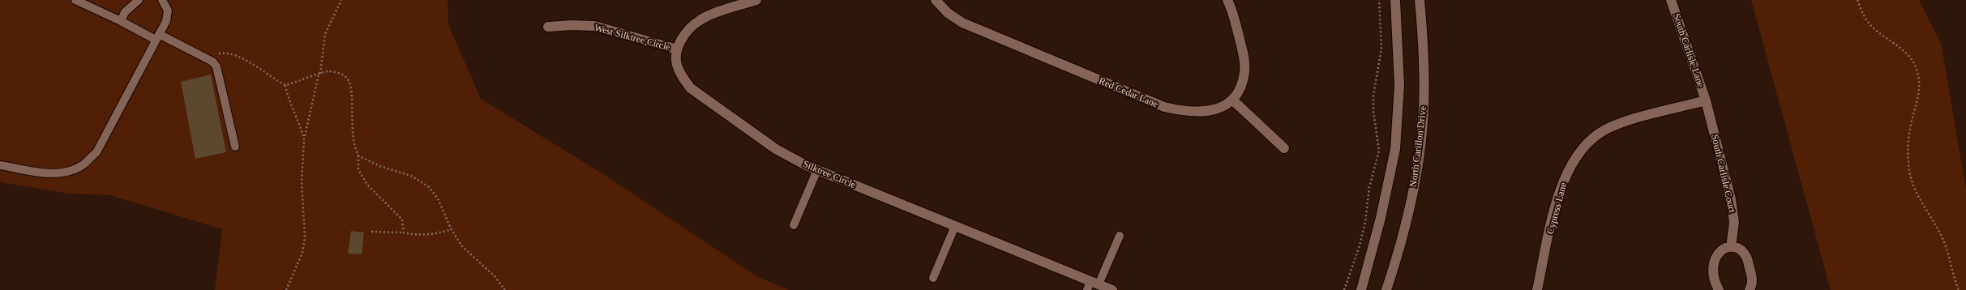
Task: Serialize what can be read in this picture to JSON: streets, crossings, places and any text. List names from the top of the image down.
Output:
{
  "streets": {
    "street": [
      "West Silktree Circle",
      "South Carlisle Lane",
      "Red Cedar Lane",
      "North Carillon Drive",
      "South Carlisle Court",
      "Silktree Circle",
      "Cypress Lane"
    ]
  },
  "crossings": [
    ["West Silktree Circle", "Silktree Circle"],
    ["South Carlisle Lane", "South Carlisle Court"],
    ["South Carlisle Lane", "Cypress Lane"],
    ["South Carlisle Court", "Cypress Lane"]
  ]
}
